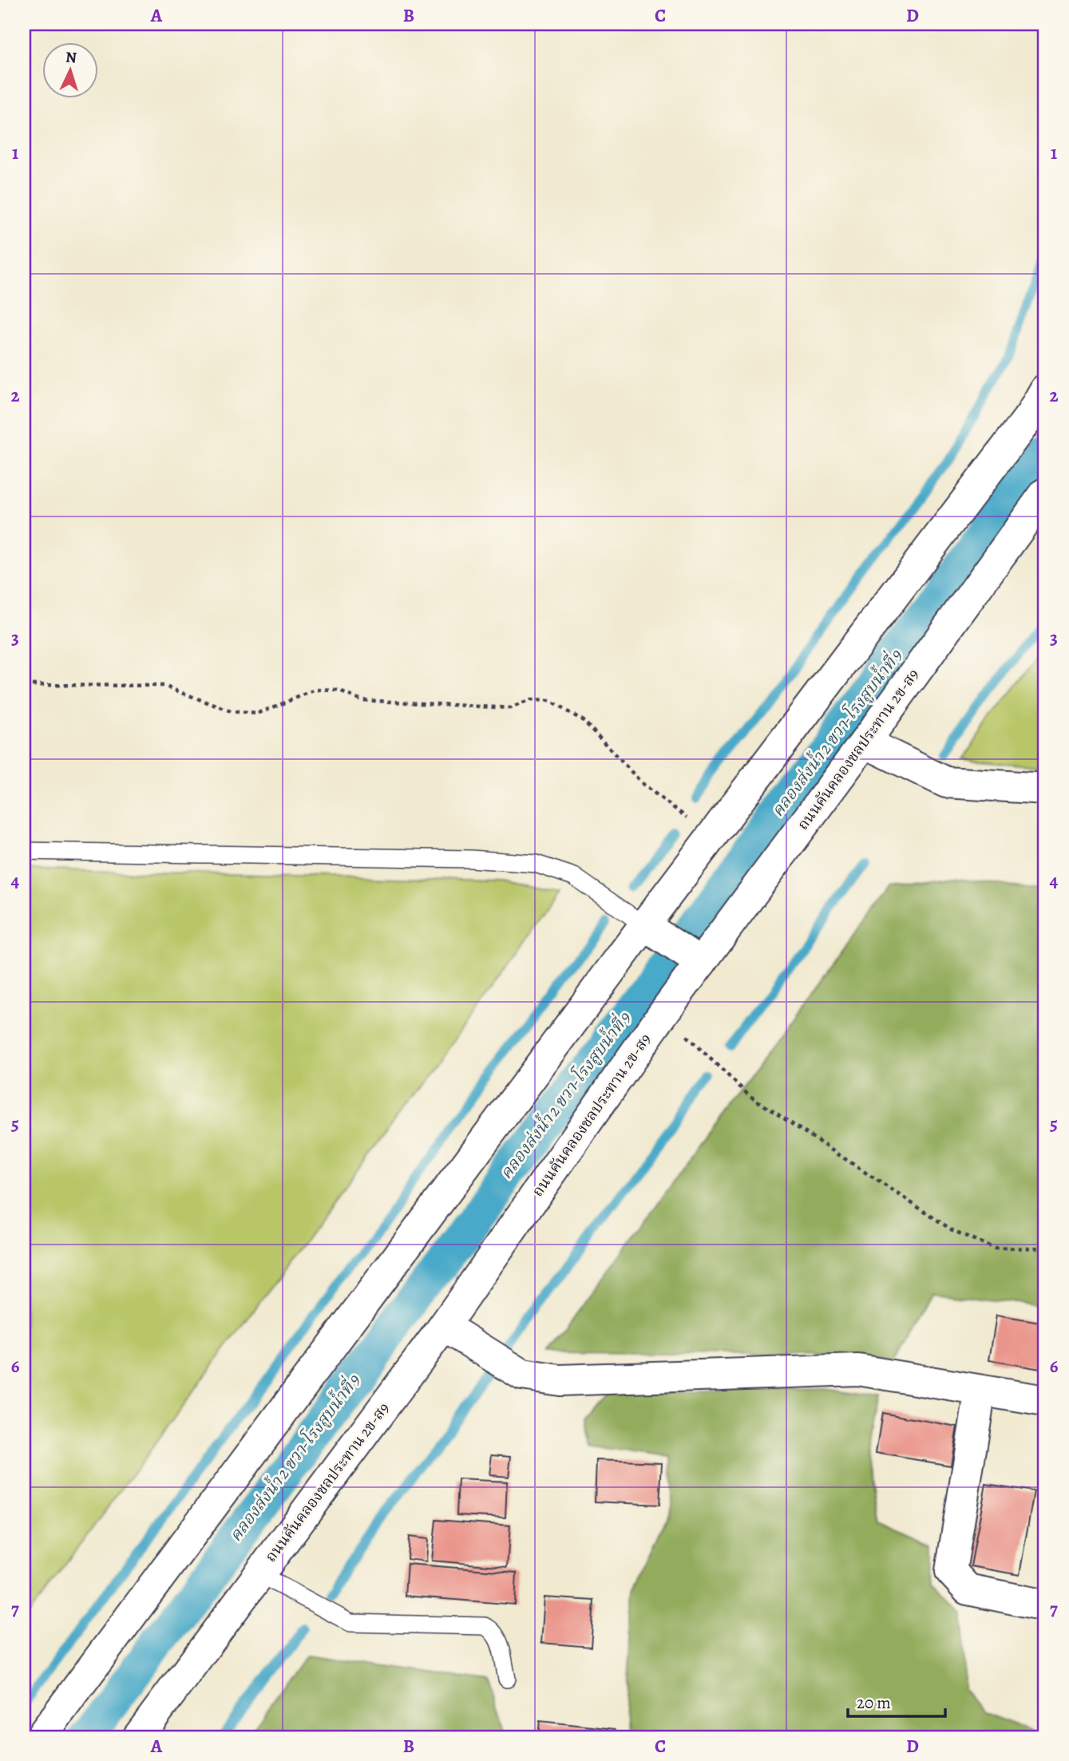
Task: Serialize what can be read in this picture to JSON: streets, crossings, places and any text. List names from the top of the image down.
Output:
{
  "streets": {
    "street": ["ถนนคันคลองชลประทาน 2ข-ส9"]
  },
  "water": ["คลองส่งน้ำ 2 ขวา-โรงสูบน้ำที่ 9"],
  "scale_bar": "20 m",
  "north": "top",
  "grid": {
    "columns": [
      "A",
      "B",
      "C",
      "D"
    ],
    "rows": [
      "1",
      "2",
      "3",
      "4",
      "5",
      "6",
      "7"
    ]
  }
}
